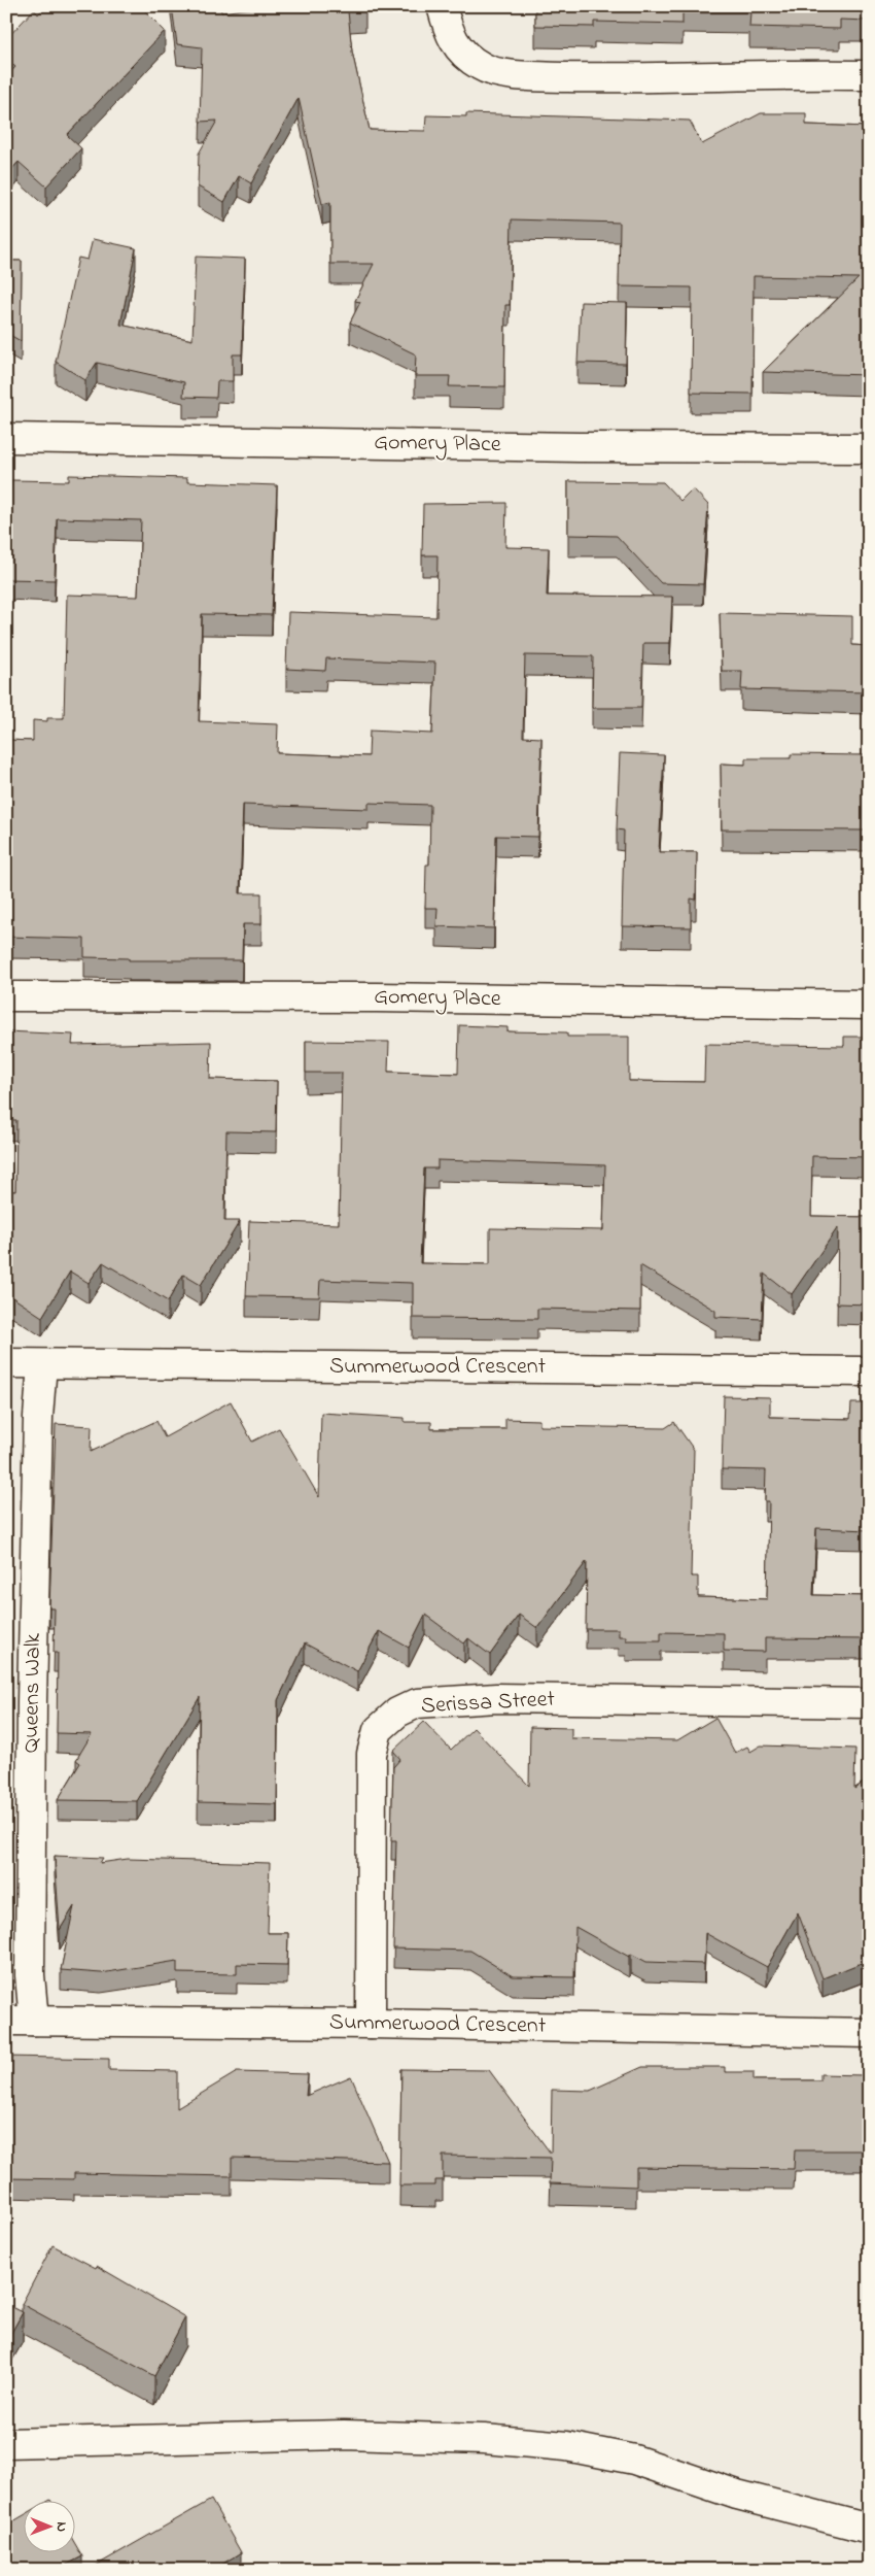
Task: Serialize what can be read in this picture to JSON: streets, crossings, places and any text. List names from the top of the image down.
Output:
{
  "streets": {
    "street": [
      "Gomery Place",
      "Summerwood Crescent",
      "Queens Walk",
      "Serissa Street"
    ]
  },
  "crossings": [
    ["Summerwood Crescent", "Queens Walk"],
    ["Summerwood Crescent", "Serissa Street"]
  ],
  "north": "right"
}
